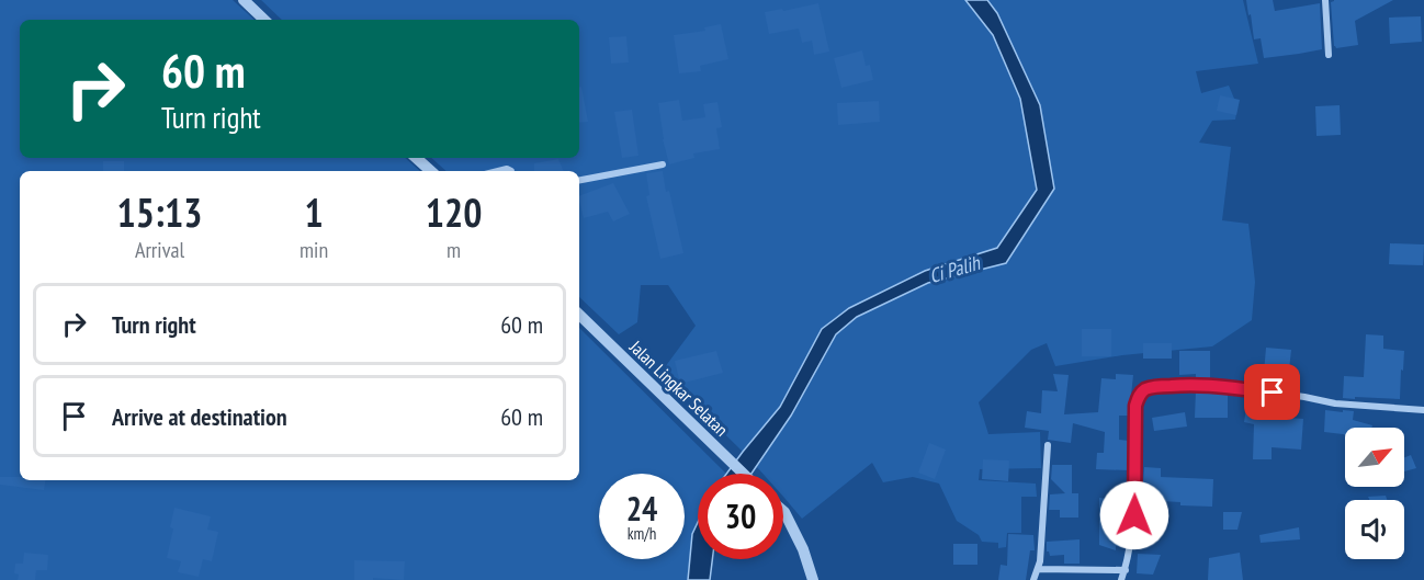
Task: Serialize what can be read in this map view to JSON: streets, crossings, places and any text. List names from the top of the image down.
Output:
{
  "streets": {
    "street": ["Jalan Lingkar Selatan"]
  },
  "water": ["Ci Palih"],
  "north": "top right",
  "page": {
    "turn": ["60 m", "Turn right"],
    "eta": [
      "15:13",
      "Arrival",
      "1",
      "min",
      "120",
      "m"
    ],
    "list": [
      {
        "name": "Turn right",
        "value": "60 m"
      },
      {
        "name": "Arrive at destination",
        "value": "60 m"
      }
    ],
    "speed": "24 km/h",
    "limit": "30"
  }
}
